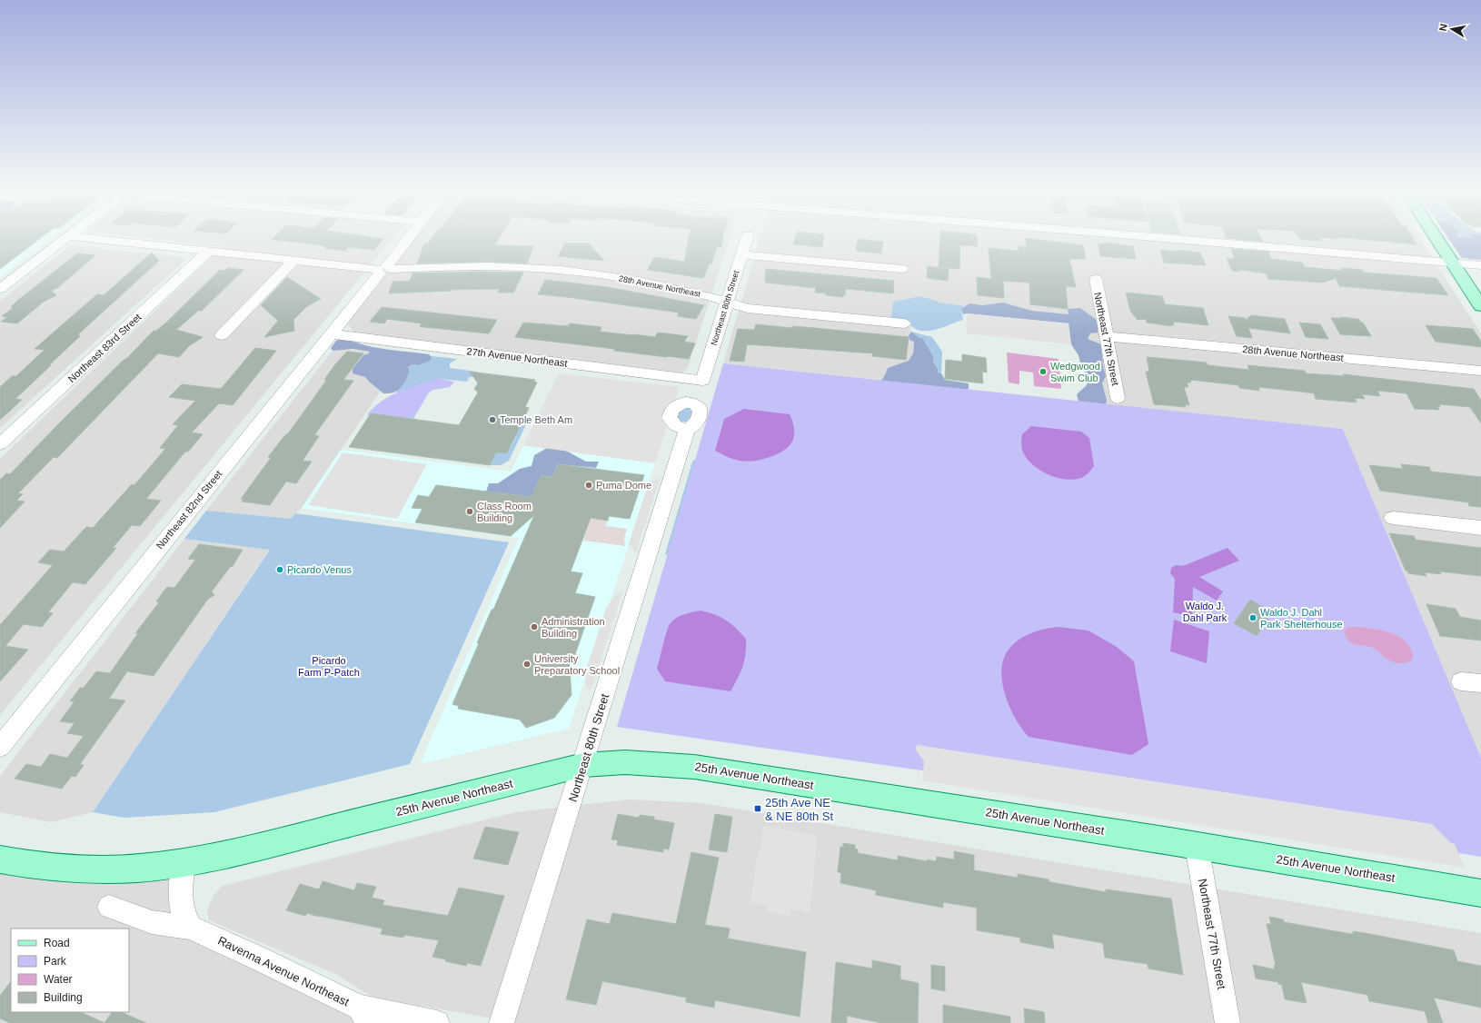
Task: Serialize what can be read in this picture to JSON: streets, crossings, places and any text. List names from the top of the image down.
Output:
{
  "streets": {
    "main road": ["25th Avenue Northeast"],
    "street": [
      "28th Avenue Northeast",
      "Northeast 80th Street",
      "Northeast 77th Street",
      "Northeast 83rd Street",
      "27th Avenue Northeast",
      "Northeast 82nd Street",
      "Ravenna Avenue Northeast"
    ]
  },
  "crossings": [
    ["28th Avenue Northeast", "Northeast 80th Street"],
    ["28th Avenue Northeast", "Northeast 77th Street"],
    ["28th Avenue Northeast", "Northeast 83rd Street"],
    ["28th Avenue Northeast", "Northeast 82nd Street"],
    ["Northeast 80th Street", "27th Avenue Northeast"],
    ["Northeast 80th Street", "25th Avenue Northeast"],
    ["Northeast 77th Street", "25th Avenue Northeast"],
    ["27th Avenue Northeast", "Northeast 82nd Street"]
  ],
  "parks": ["Waldo J. Dahl Park", "Picardo Farm P-Patch"],
  "places": {
    "other": [
      "Wedgwood Swim Club",
      "Temple Beth Am",
      "Puma Dome",
      "Class Room Building",
      "Picardo Venus",
      "Waldo J. Dahl Park Shelterhouse",
      "Administration Building",
      "University Preparatory School"
    ],
    "transit": ["25th Ave NE & NE 80th St"]
  },
  "legend": [
    "Road",
    "Park",
    "Water",
    "Building"
  ],
  "north": "left"
}
